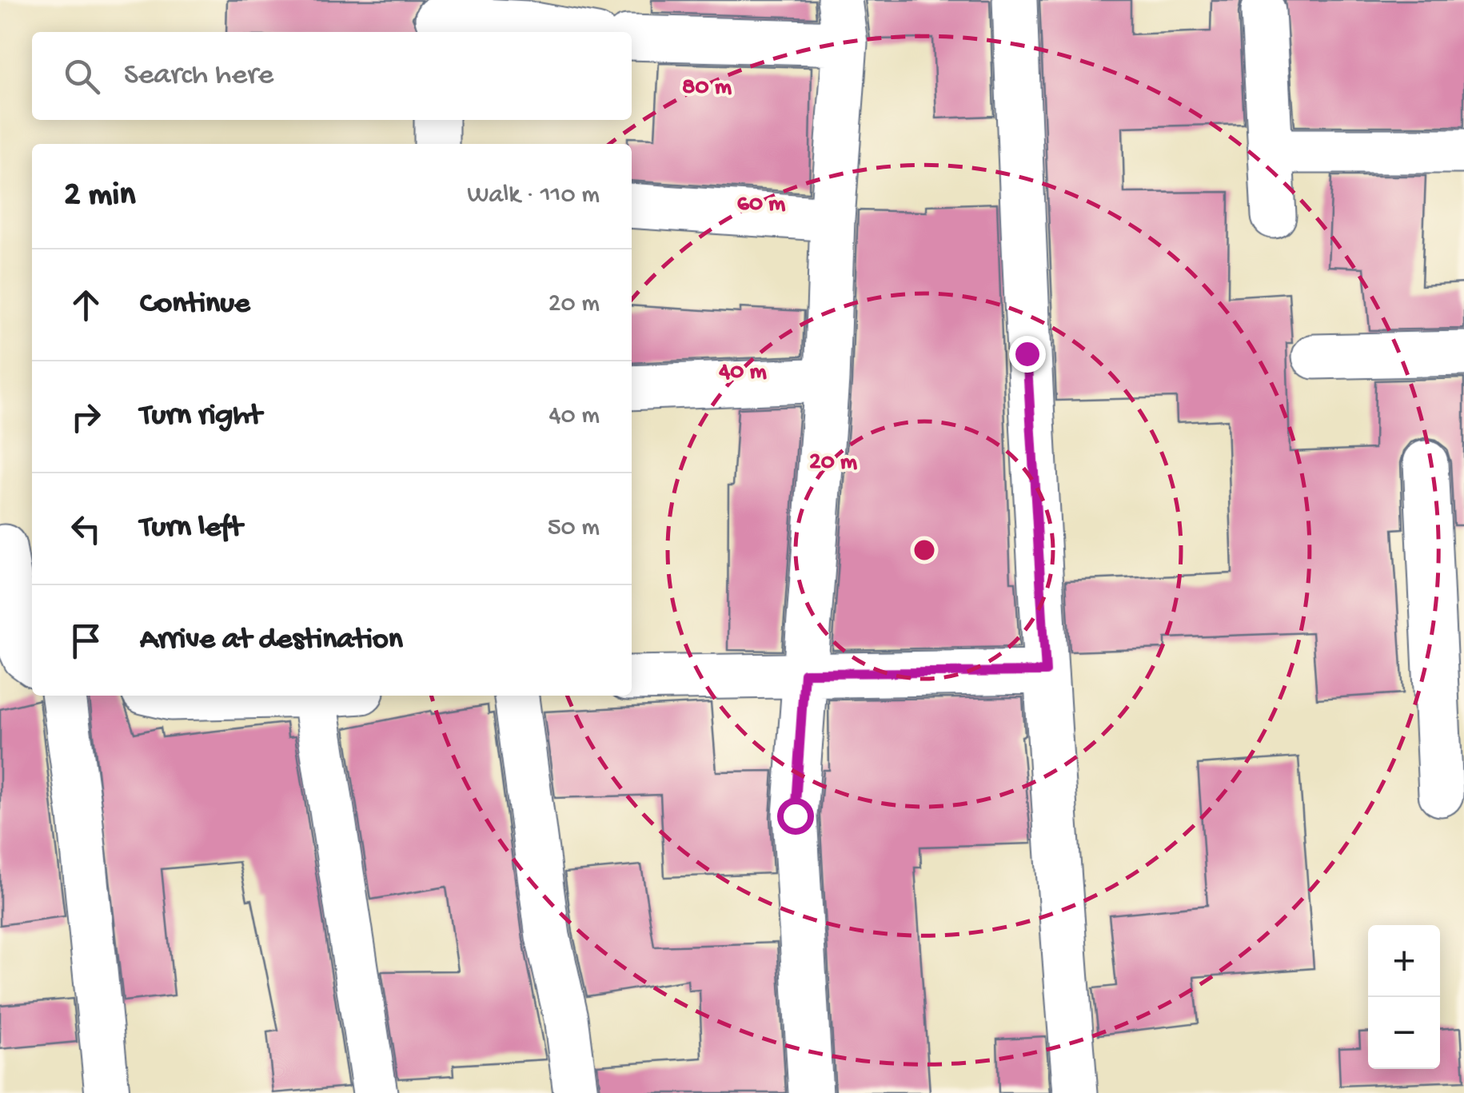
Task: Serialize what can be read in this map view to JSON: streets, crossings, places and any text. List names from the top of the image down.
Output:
{
  "page": {
    "search": "Search here",
    "heading": ["2 min", "Walk · 110 m"],
    "list": [
      ["Continue", "20 m"],
      ["Turn right", "40 m"],
      ["Turn left", "50 m"],
      "Arrive at destination"
    ],
    "map_buttons": ["+", "−"]
  },
  "rings": [
    "80 m",
    "60 m",
    "40 m",
    "20 m"
  ]
}
